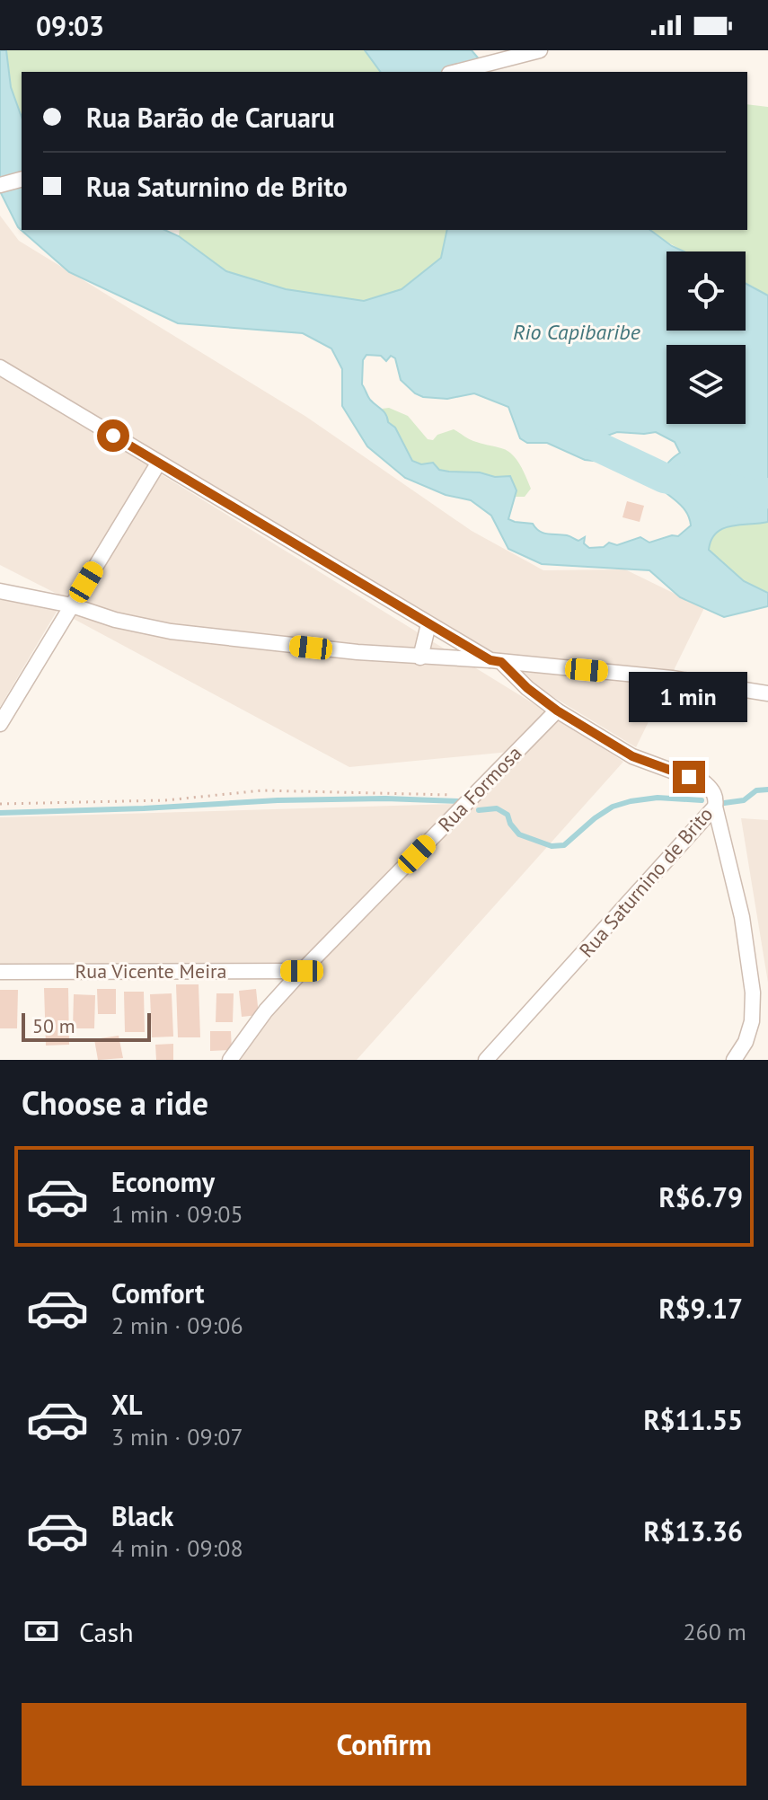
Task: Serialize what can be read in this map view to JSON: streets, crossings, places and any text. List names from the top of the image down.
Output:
{
  "streets": {
    "street": ["Rua Formosa", "Rua Saturnino de Brito", "Rua Vicente Meira"]
  },
  "crossings": [
    ["Rua Formosa", "Rua Saturnino de Brito"],
    ["Rua Formosa", "Rua Vicente Meira"]
  ],
  "water": ["Rio Capibaribe"],
  "scale_bar": "50 m",
  "page": {
    "status": "09:03",
    "banner": ["Rua Barão de Caruaru", "Rua Saturnino de Brito"],
    "bubble": "1 min",
    "scale": "50 m",
    "heading": "Choose a ride",
    "list": [
      {
        "name": "Economy",
        "note": "1 min · 09:05",
        "value": "R$6.79"
      },
      {
        "name": "Comfort",
        "note": "2 min · 09:06",
        "value": "R$9.17"
      },
      {
        "name": "XL",
        "note": "3 min · 09:07",
        "value": "R$11.55"
      },
      {
        "name": "Black",
        "note": "4 min · 09:08",
        "value": "R$13.36"
      }
    ],
    "pay": ["Cash", "260 m"],
    "buttons": "Confirm"
  }
}
